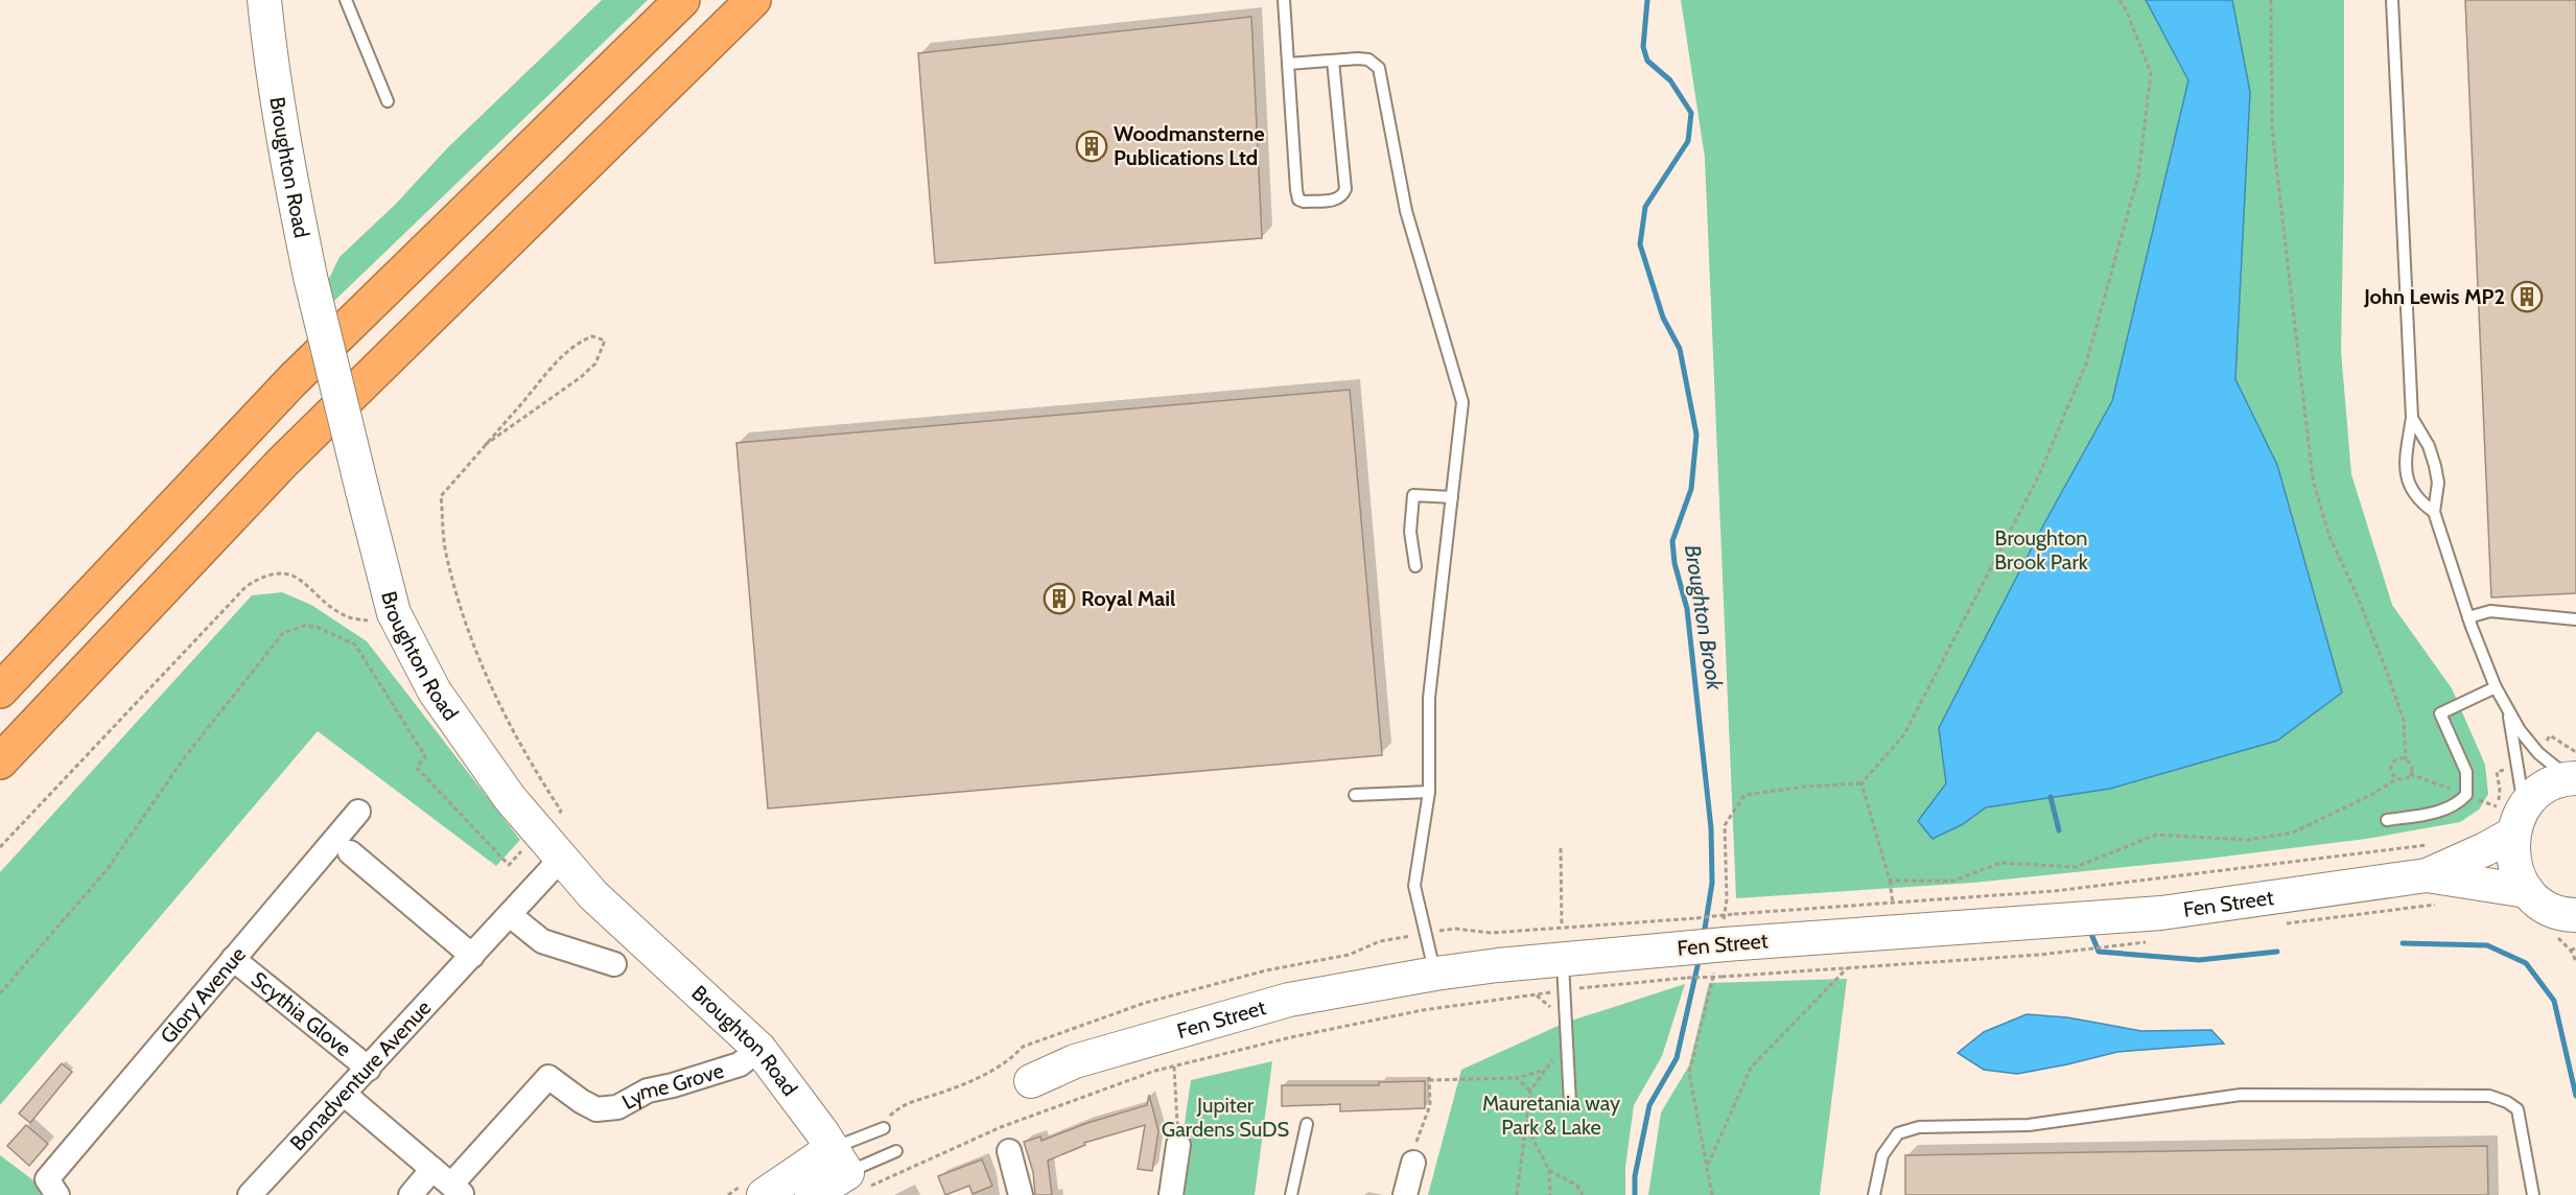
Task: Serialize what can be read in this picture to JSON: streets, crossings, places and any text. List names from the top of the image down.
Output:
{
  "streets": {
    "street": [
      "Broughton Road",
      "Fen Street",
      "Glory Avenue",
      "Scythia Glove",
      "Bonadventure Avenue",
      "Lyme Grove"
    ]
  },
  "crossings": [
    ["Broughton Road", "Bonadventure Avenue"],
    ["Broughton Road", "Lyme Grove"],
    ["Glory Avenue", "Scythia Glove"],
    ["Scythia Glove", "Bonadventure Avenue"]
  ],
  "water": ["Broughton Brook"],
  "parks": ["Broughton Brook Park", "Mauretania way Park & Lake", "Jupiter Gardens SuDS"],
  "places": {
    "building": ["Woodmansterne Publications Ltd", "John Lewis MP2", "Royal Mail"]
  }
}
